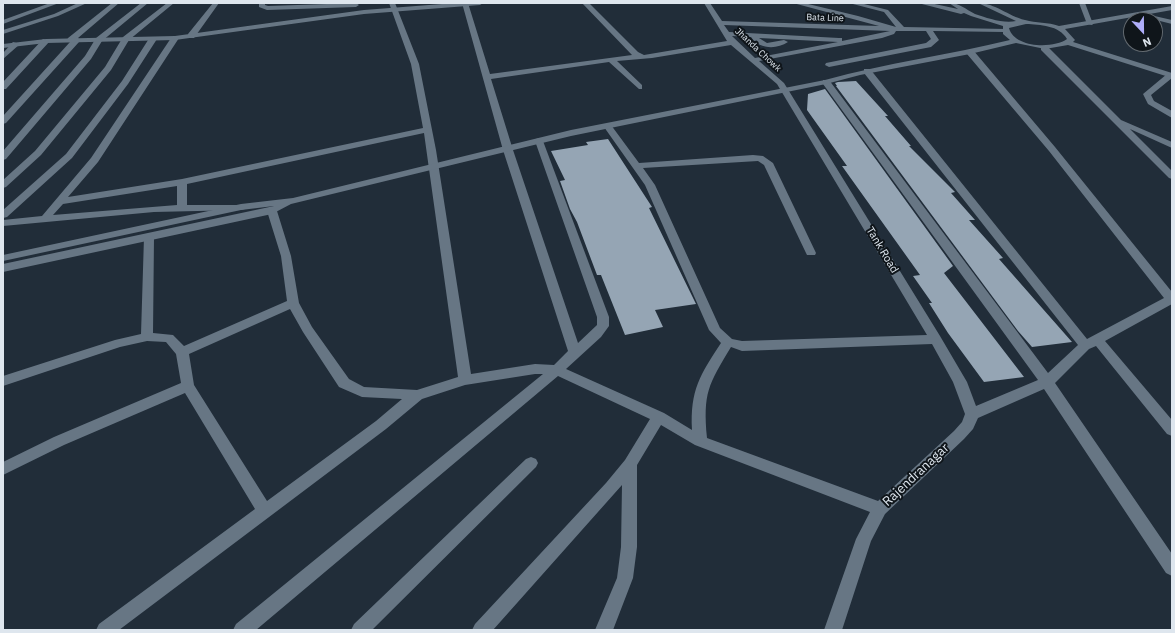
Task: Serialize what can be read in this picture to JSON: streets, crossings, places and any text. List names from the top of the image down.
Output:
{
  "streets": {
    "street": [
      "Bata Line",
      "Jhanda Chowk",
      "Tank Road",
      "Rajendranagar"
    ]
  },
  "crossings": [
    ["Bata Line", "Jhanda Chowk"],
    ["Jhanda Chowk", "Tank Road"],
    ["Tank Road", "Rajendranagar"]
  ],
  "north": "bottom"
}
